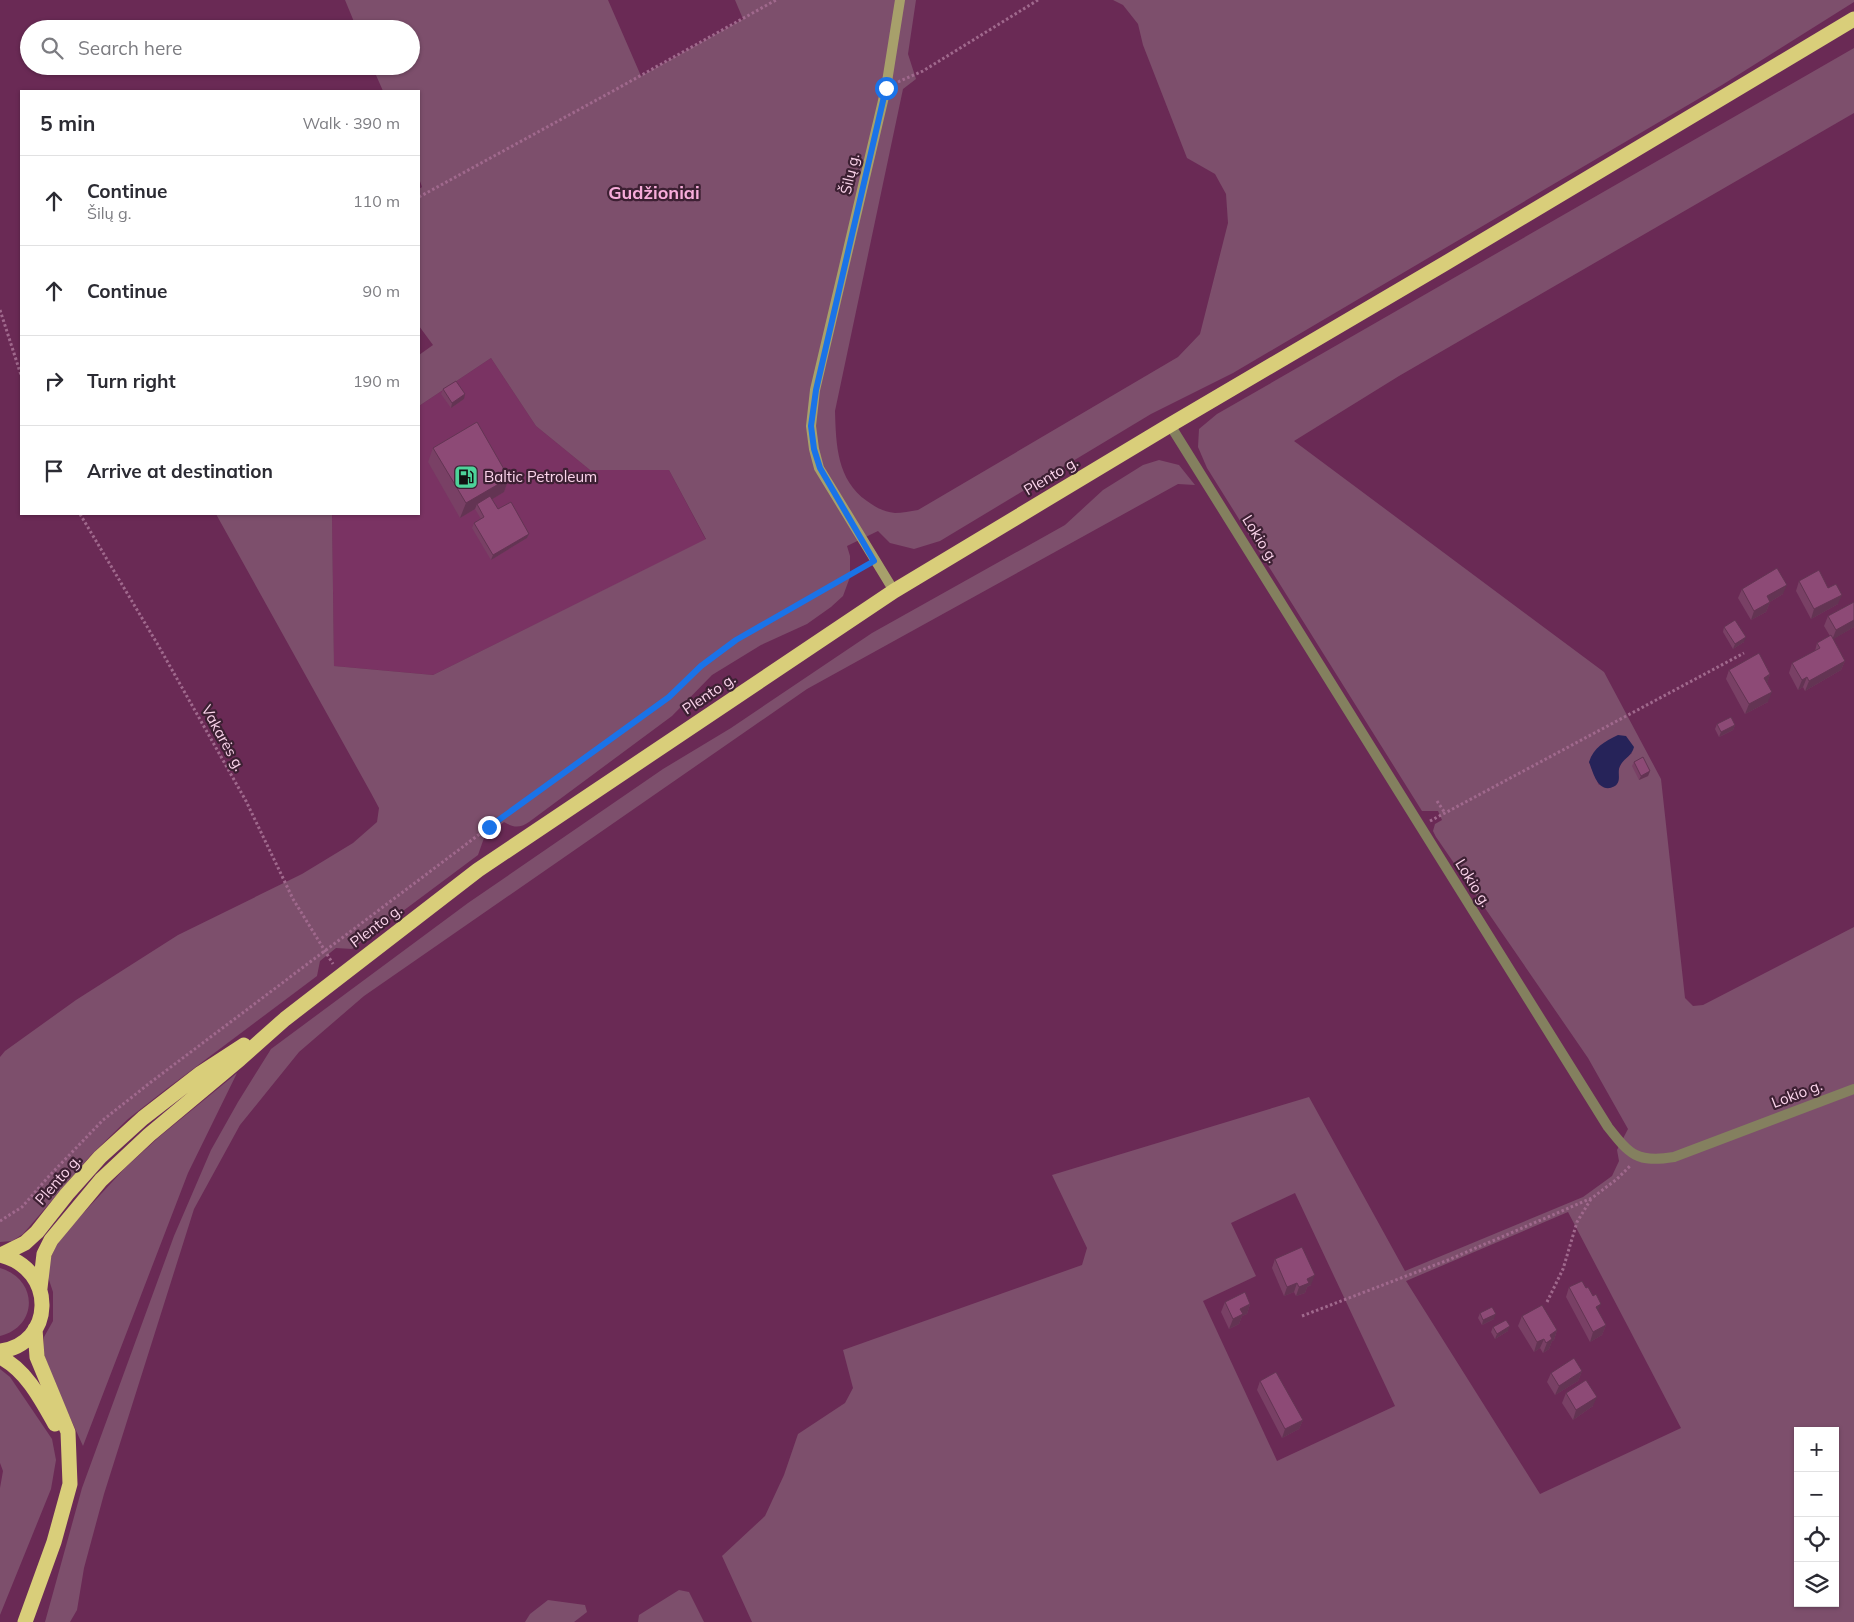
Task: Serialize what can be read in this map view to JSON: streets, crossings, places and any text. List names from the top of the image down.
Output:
{
  "streets": {
    "highway": ["Plento g."],
    "main road": ["Šilų g."],
    "street": ["Lokio g."],
    "path": ["Vakarės g."]
  },
  "crossings": [
    ["Šilų g.", "Plento g."],
    ["Plento g.", "Lokio g."],
    ["Plento g.", "Vakarės g."]
  ],
  "districts": ["Gudžioniai"],
  "places": {
    "fuel station": ["Baltic Petroleum"]
  },
  "page": {
    "search": "Search here",
    "heading": ["5 min", "Walk · 390 m"],
    "list": [
      ["Continue", "Šilų g.", "110 m"],
      ["Continue", "90 m"],
      ["Turn right", "190 m"],
      "Arrive at destination"
    ],
    "map_buttons": ["+", "−"]
  }
}
